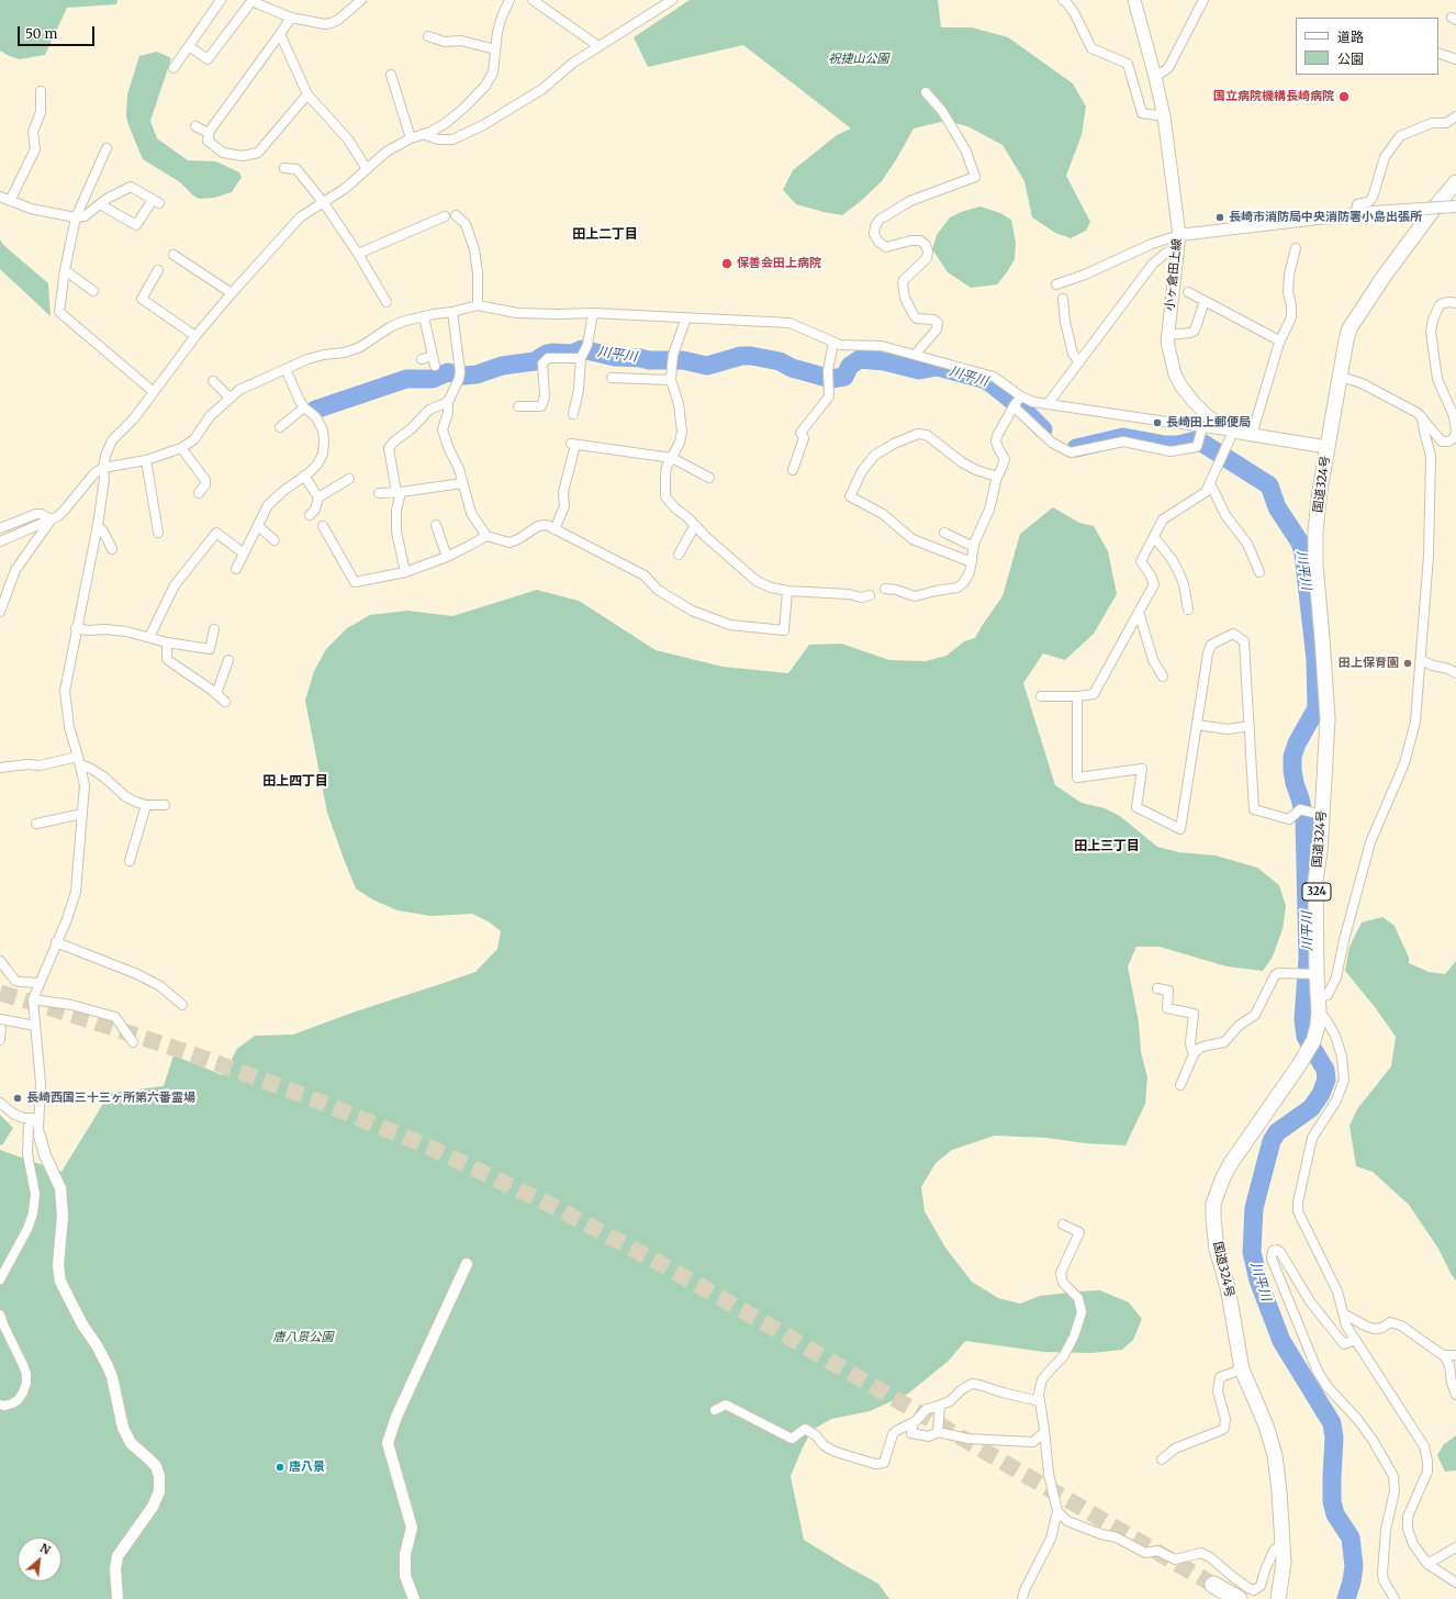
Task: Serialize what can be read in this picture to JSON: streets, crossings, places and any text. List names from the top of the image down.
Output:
{
  "streets": {
    "highway": ["国道324号", "324"],
    "main road": ["小ヶ倉田上線"]
  },
  "crossings": [
    ["小ヶ倉田上線", "国道324号"]
  ],
  "districts": ["田上二丁目", "田上四丁目", "田上三丁目"],
  "water": ["川平川"],
  "parks": ["祝捷山公園", "唐八景公園"],
  "places": [
    "国立病院機構長崎病院",
    "長崎市消防局中央消防署小島出張所",
    "保善会田上病院",
    "長崎田上郵便局",
    "田上保育園",
    "長崎西国三十三ヶ所第六番霊場",
    "唐八景"
  ],
  "legend": ["道路", "公園"],
  "scale_bar": "50 m",
  "north": "top right"
}
